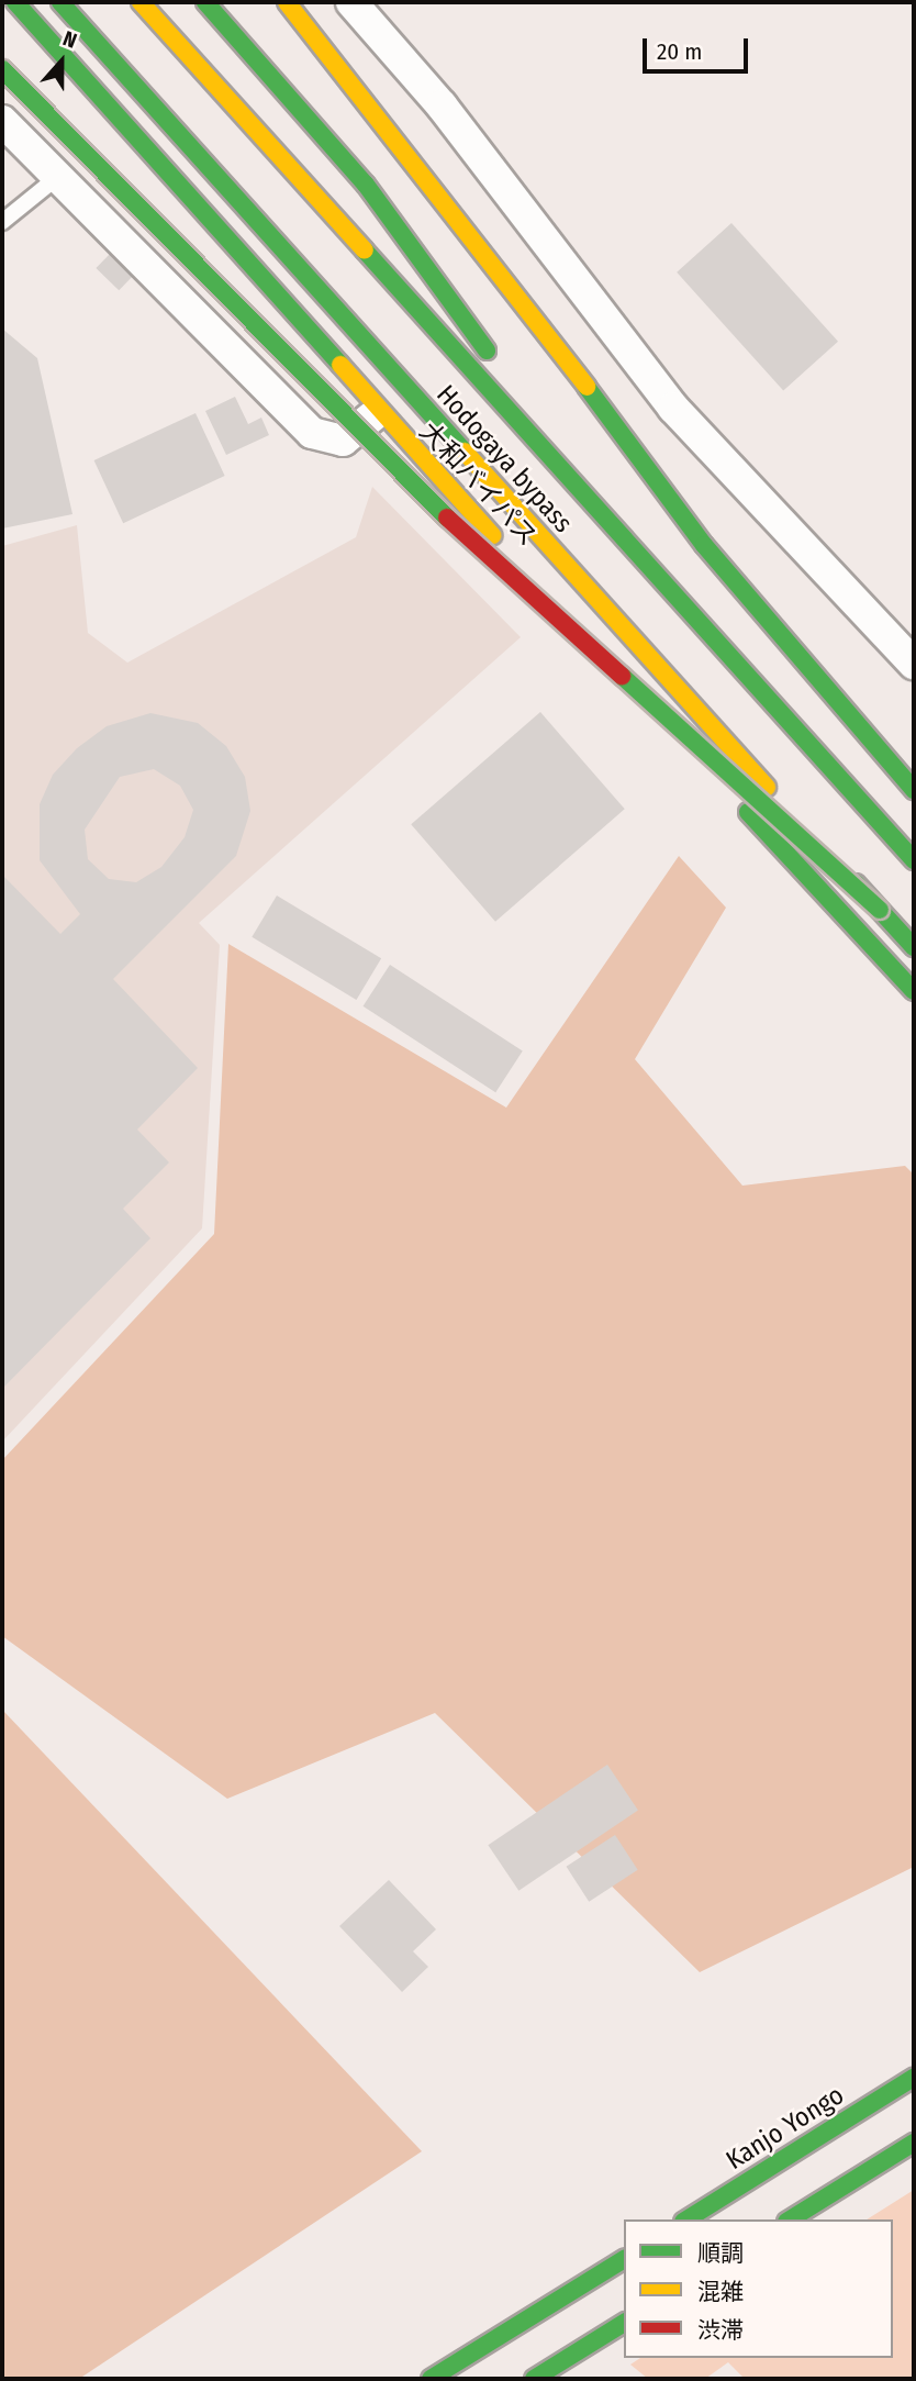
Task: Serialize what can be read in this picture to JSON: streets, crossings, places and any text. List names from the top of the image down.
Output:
{
  "streets": {
    "main road": ["Hodogaya bypass", "大和バイパス", "Kanjo Yongo"]
  },
  "legend": ["順調", "混雑", "渋滞"],
  "scale_bar": "20 m",
  "north": "top"
}
